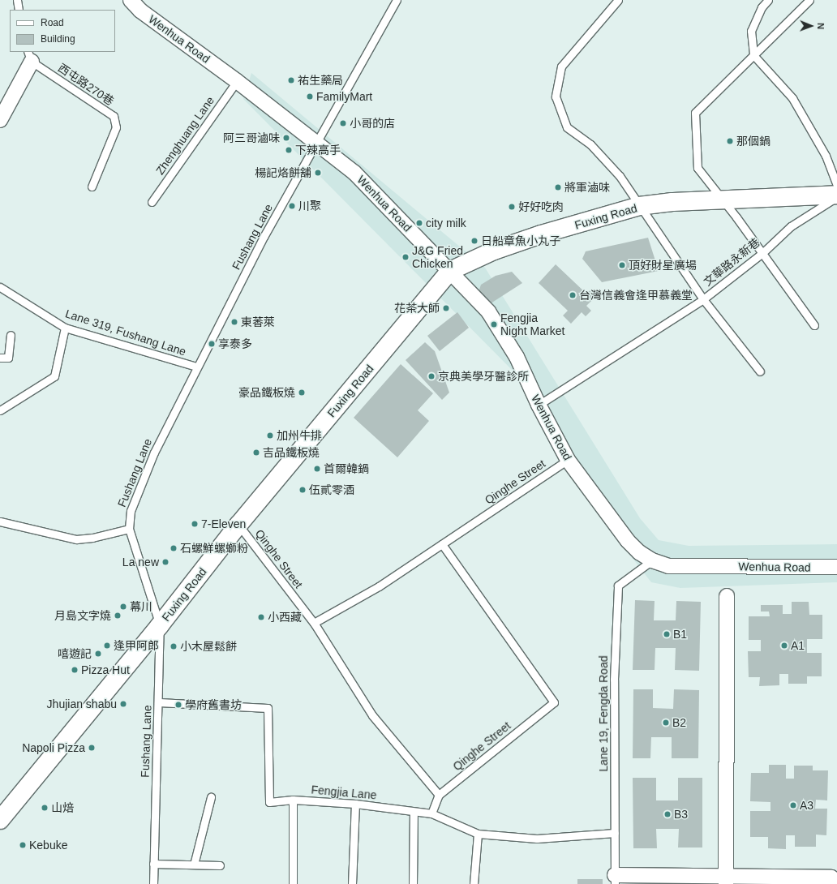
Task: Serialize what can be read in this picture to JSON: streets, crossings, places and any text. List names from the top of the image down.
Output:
{
  "streets": {
    "street": ["Wenhua Road", "Fuxing Road"],
    "lane": [
      "西屯路270巷",
      "Zhenghuang Lane",
      "Fushang Lane",
      "文華路永新巷",
      "Lane 319, Fushang Lane",
      "Qinghe Street",
      "Lane 19, Fengda Road",
      "Fengjia Lane"
    ]
  },
  "crossings": [
    ["Wenhua Road", "Zhenghuang Lane"],
    ["Wenhua Road", "Fuxing Road"],
    ["Wenhua Road", "Fushang Lane"],
    ["Wenhua Road", "文華路永新巷"],
    ["Wenhua Road", "Qinghe Street"],
    ["Wenhua Road", "Lane 19, Fengda Road"],
    ["Fuxing Road", "Fushang Lane"],
    ["Fuxing Road", "文華路永新巷"],
    ["Fuxing Road", "Qinghe Street"],
    ["Fushang Lane", "Lane 319, Fushang Lane"],
    ["Fushang Lane", "Fengjia Lane"],
    ["Lane 19, Fengda Road", "Fengjia Lane"]
  ],
  "places": [
    "祐生藥局",
    "FamilyMart",
    "小哥的店",
    "阿三哥滷味",
    "那個鍋",
    "下辣高手",
    "楊記烙餅舖",
    "將軍滷味",
    "川聚",
    "好好吃肉",
    "city milk",
    "日船章魚小丸子",
    "J&G Fried Chicken",
    "頂好財星廣場",
    "台灣信義會逢甲慕義堂",
    "花茶大師",
    "東萫萊",
    "Fengjia Night Market",
    "享泰多",
    "京典美學牙醫診所",
    "豪品鐵板燒",
    "加州牛排",
    "吉品鐵板燒",
    "首爾韓鍋",
    "伍貳零酒",
    "7-Eleven",
    "石螺鮮螺螄粉",
    "La new",
    "幕川",
    "月島文字燒",
    "小西藏",
    "B1",
    "逢甲阿郎",
    "A1",
    "小木屋鬆餅",
    "嘻遊記",
    "Pizza Hut",
    "Jhujian shabu",
    "學府舊書坊",
    "B2",
    "Napoli Pizza",
    "A3",
    "山焙",
    "B3",
    "Kebuke"
  ],
  "legend": ["Road", "Building"],
  "north": "right"
}
